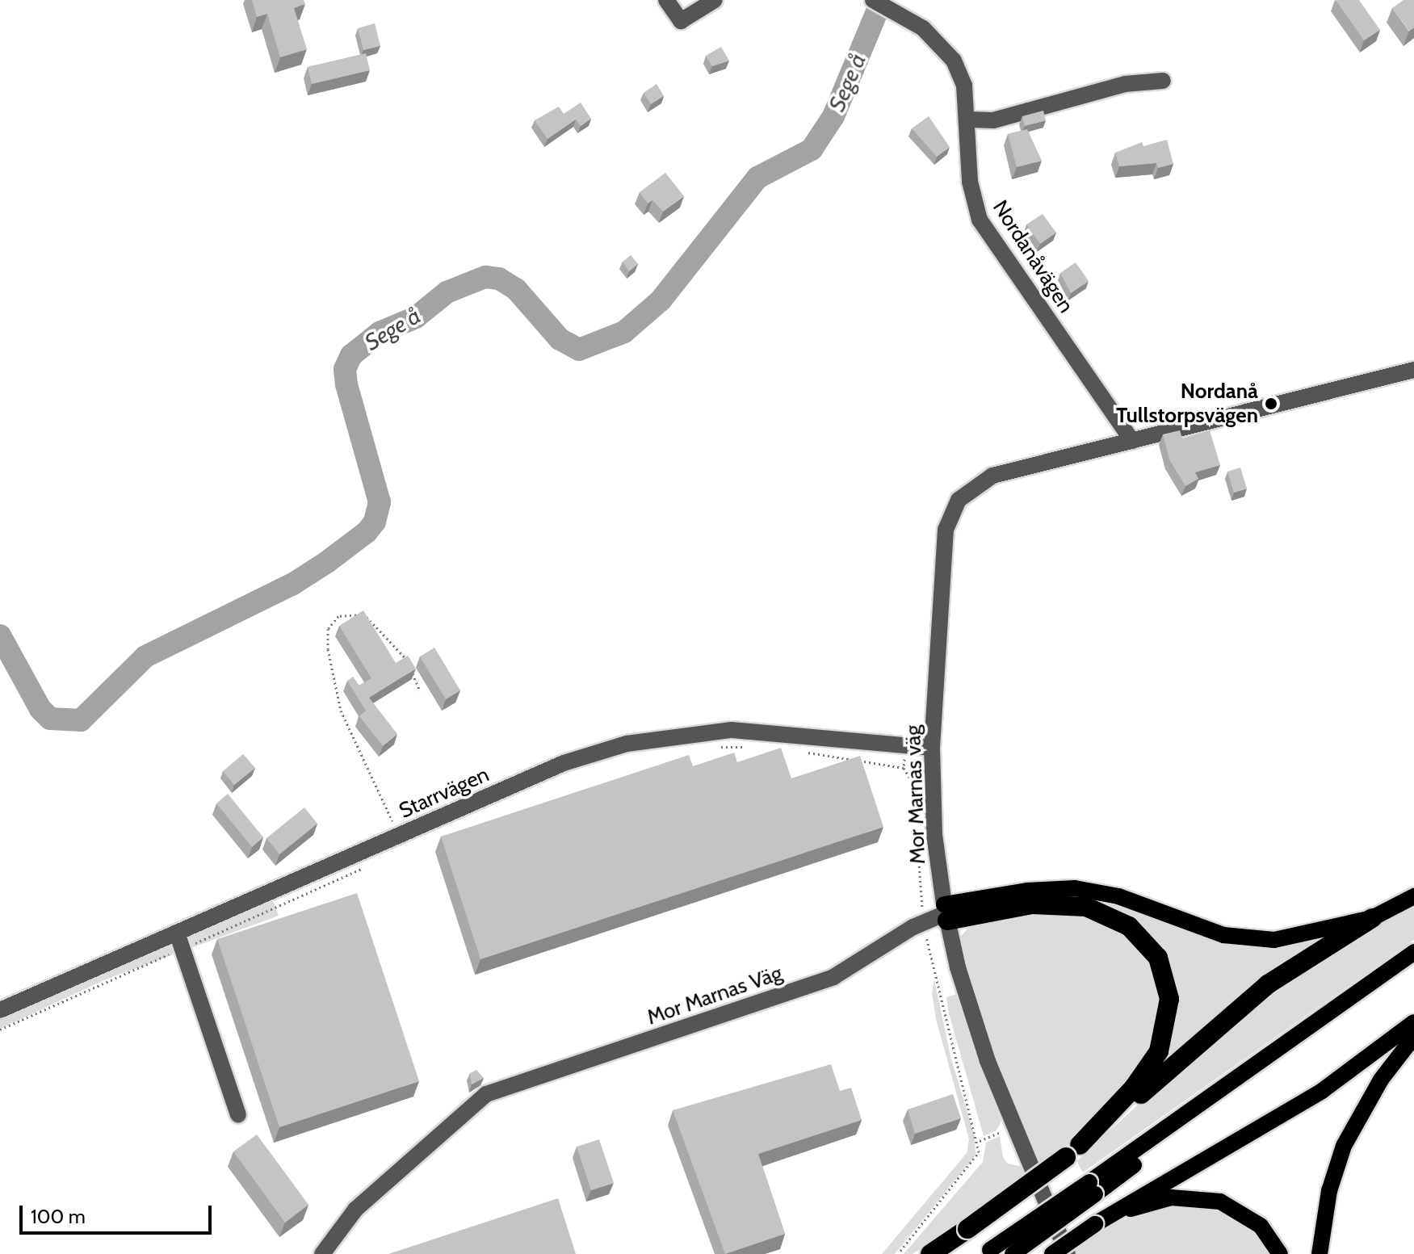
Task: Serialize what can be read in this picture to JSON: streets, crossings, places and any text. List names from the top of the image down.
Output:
{
  "streets": {
    "street": [
      "Nordanåvägen",
      "Starrvägen",
      "Mor Marnas väg",
      "Mor Marnas Väg"
    ]
  },
  "crossings": [
    ["Nordanåvägen", "Mor Marnas väg"],
    ["Starrvägen", "Mor Marnas väg"],
    ["Mor Marnas väg", "Mor Marnas Väg"]
  ],
  "water": ["Sege å"],
  "places": ["Nordanå Tullstorpsvägen"],
  "scale_bar": "100 m"
}
